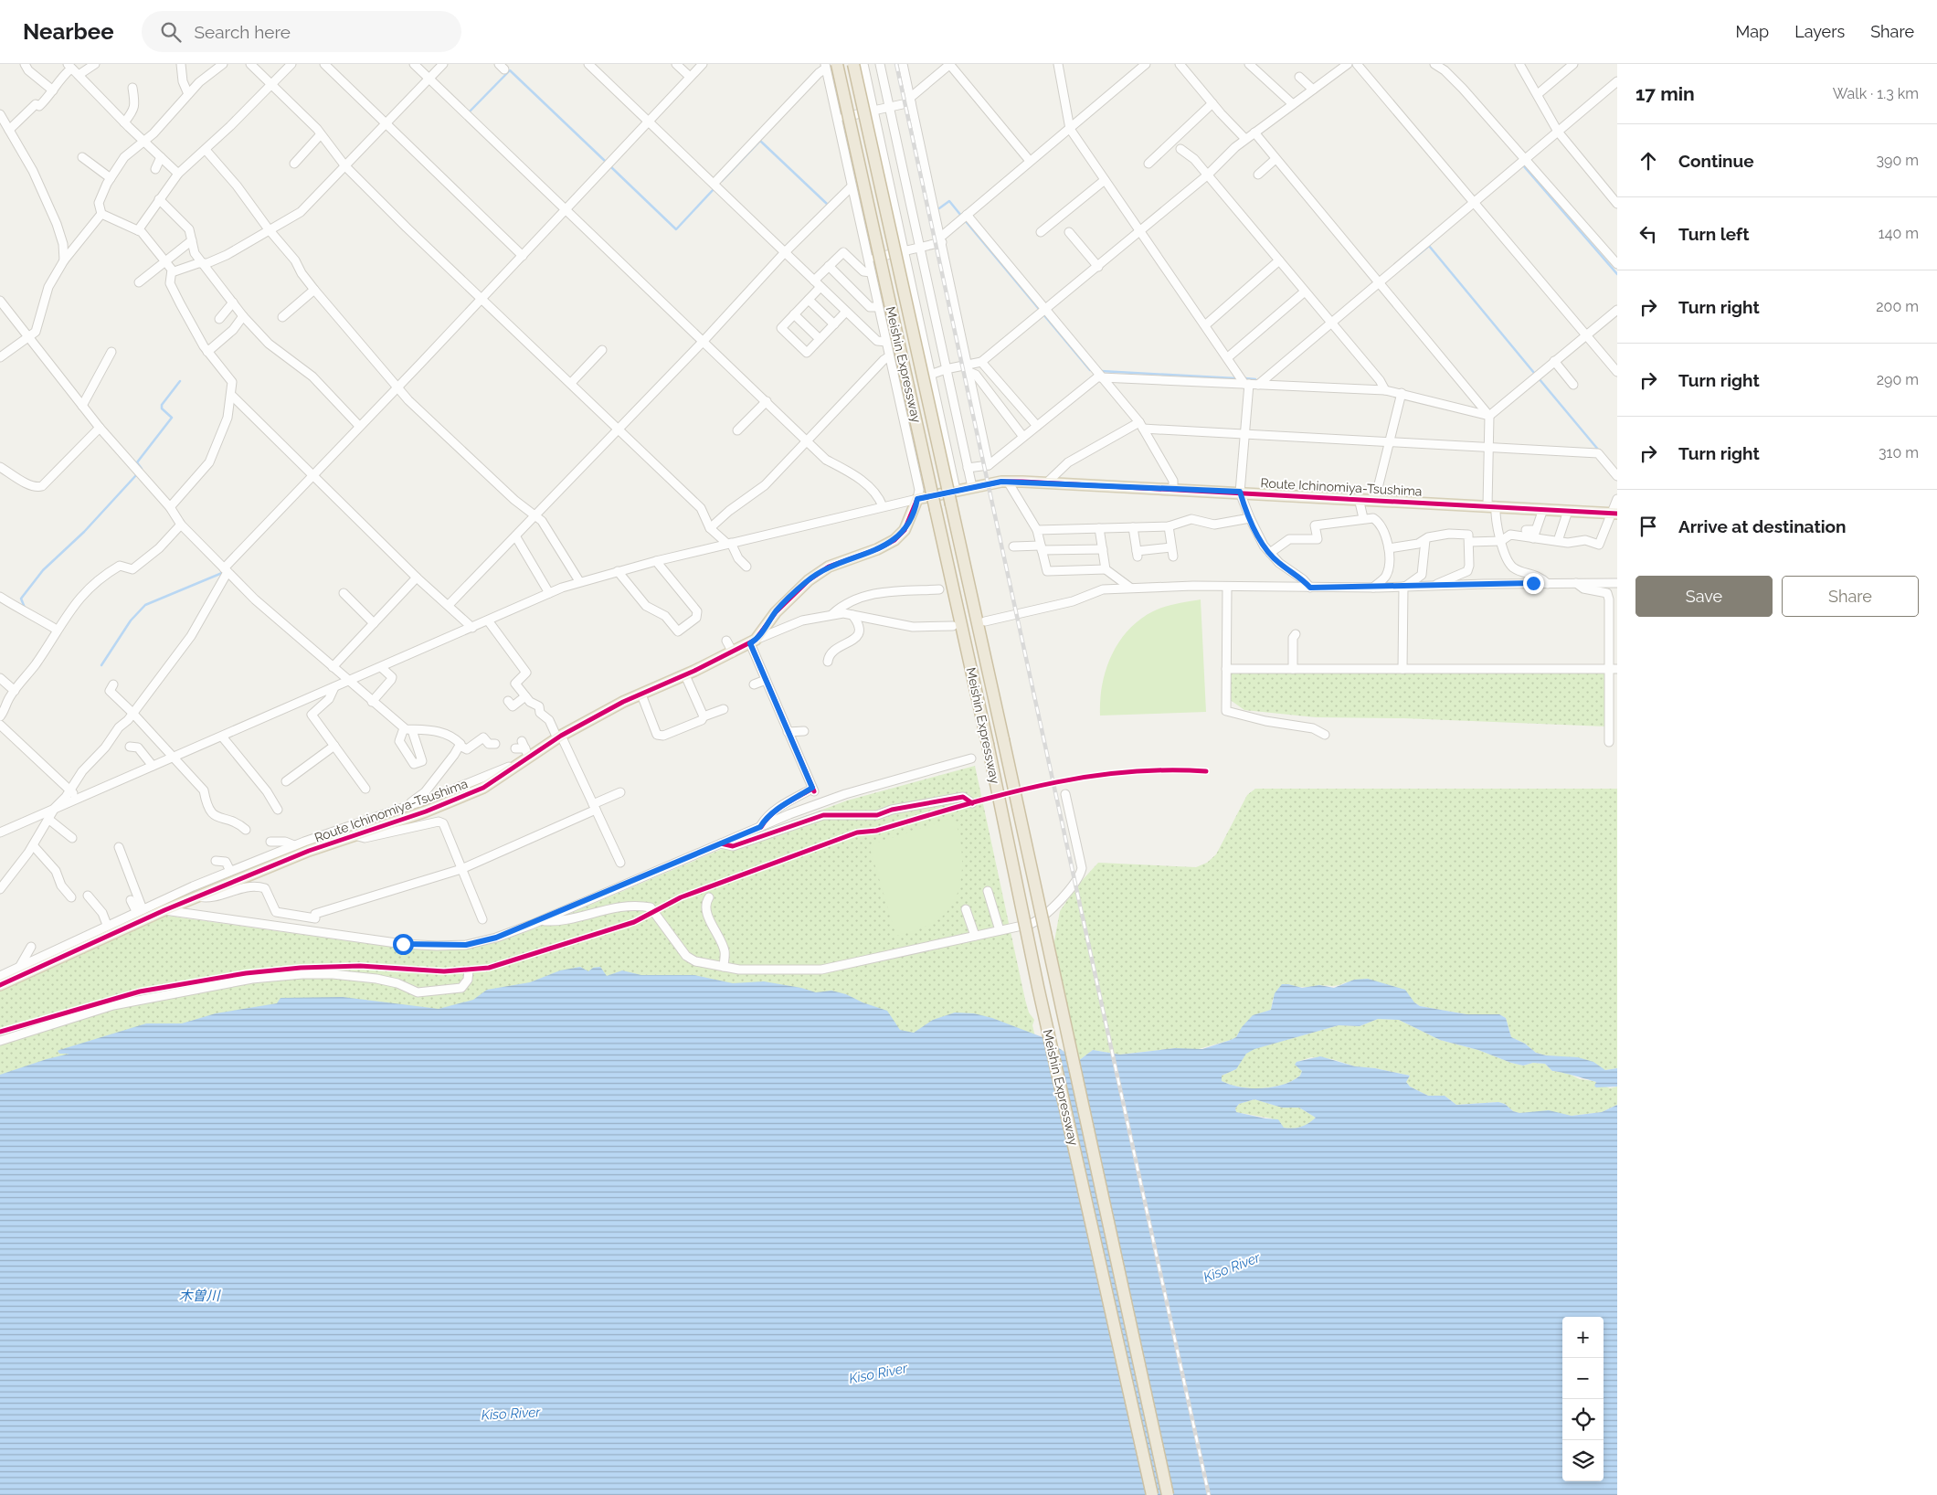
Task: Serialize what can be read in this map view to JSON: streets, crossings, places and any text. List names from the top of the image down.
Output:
{
  "streets": {
    "highway": ["Meishin Expressway"],
    "main road": ["Route Ichinomiya-Tsushima"]
  },
  "water": ["Kiso River", "木曽川"],
  "page": {
    "header": "Nearbee",
    "search": "Search here",
    "nav": ["Map", "Layers", "Share"],
    "heading": ["17 min", "Walk · 1.3 km"],
    "list": [
      ["Continue", "390 m"],
      ["Turn left", "140 m"],
      ["Turn right", "200 m"],
      ["Turn right", "290 m"],
      ["Turn right", "310 m"],
      "Arrive at destination"
    ],
    "buttons": ["Save", "Share"],
    "map_buttons": ["+", "−"]
  }
}
